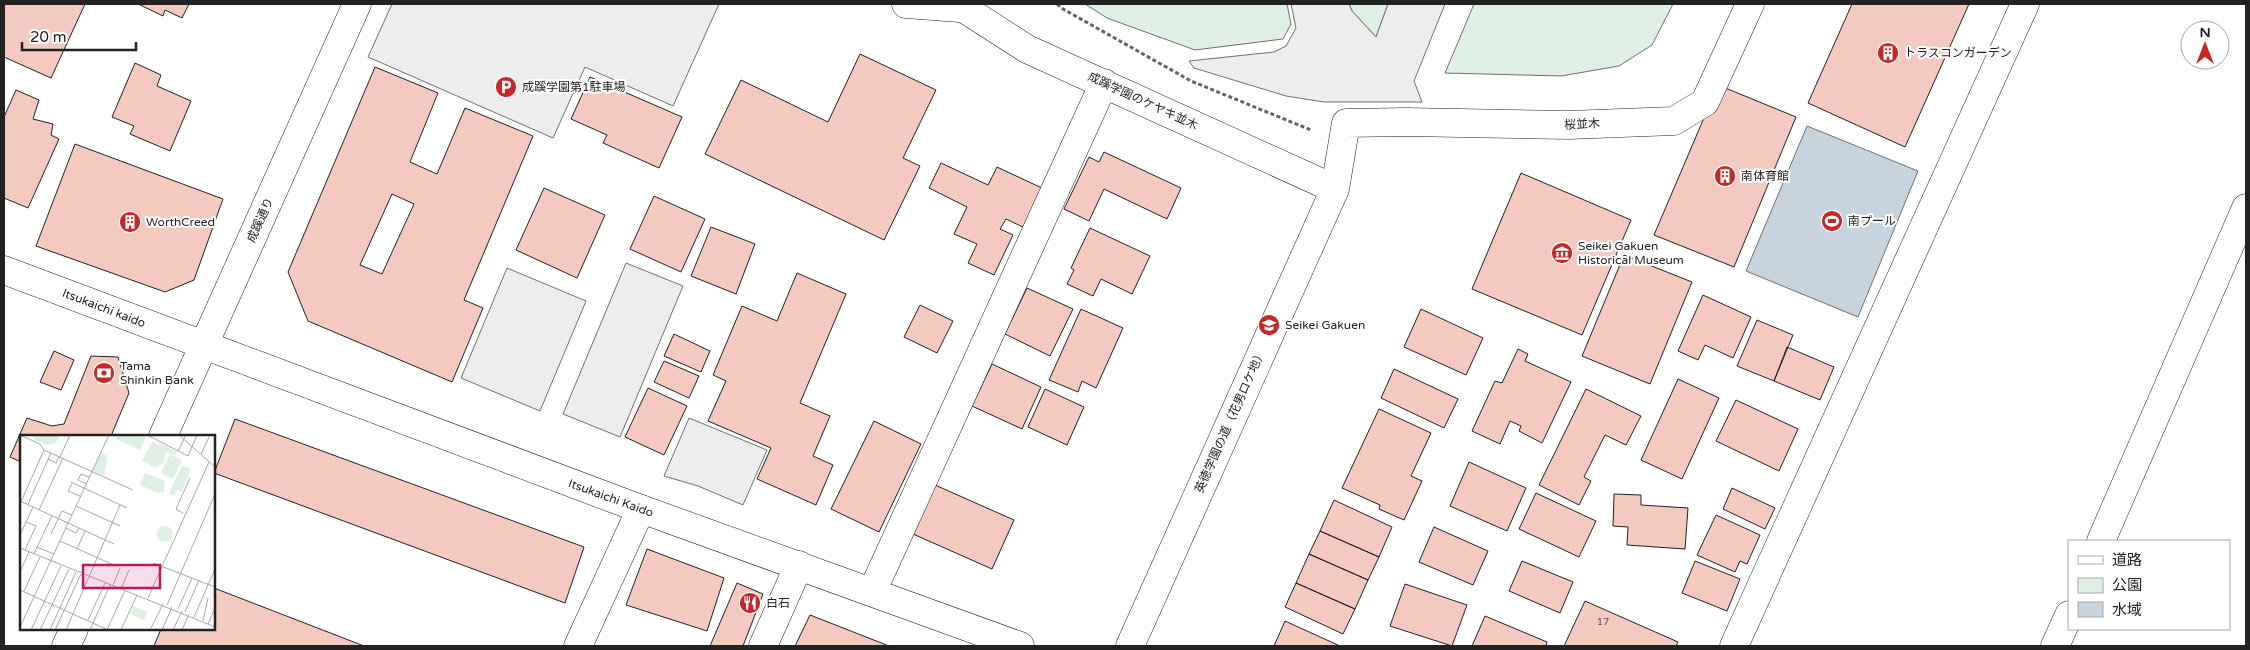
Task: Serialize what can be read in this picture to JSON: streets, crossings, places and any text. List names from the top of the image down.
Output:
{
  "streets": {
    "street": [
      "成蹊学園のケヤキ並木",
      "桜並木",
      "成蹊通り",
      "Itsukaichi kaido",
      "英徳学園の道（花男ロケ地）",
      "Itsukaichi Kaido"
    ]
  },
  "crossings": [
    ["成蹊学園のケヤキ並木", "英徳学園の道（花男ロケ地）"],
    ["桜並木", "英徳学園の道（花男ロケ地）"],
    ["成蹊通り", "Itsukaichi kaido"],
    ["成蹊通り", "Itsukaichi Kaido"],
    ["Itsukaichi kaido", "Itsukaichi Kaido"]
  ],
  "places": {
    "building": ["トラスコンガーデン", "南体育館", "WorthCreed"],
    "parking": ["成蹊学園第1駐車場"],
    "sports": ["南プール"],
    "museum": ["Seikei Gakuen Historical Museum"],
    "school or university": ["Seikei Gakuen"],
    "bank": ["Tama Shinkin Bank"],
    "restaurant": ["白石"]
  },
  "house_numbers": ["17"],
  "legend": ["道路", "公園", "水域"],
  "scale_bar": "20 m",
  "north": "top"
}
